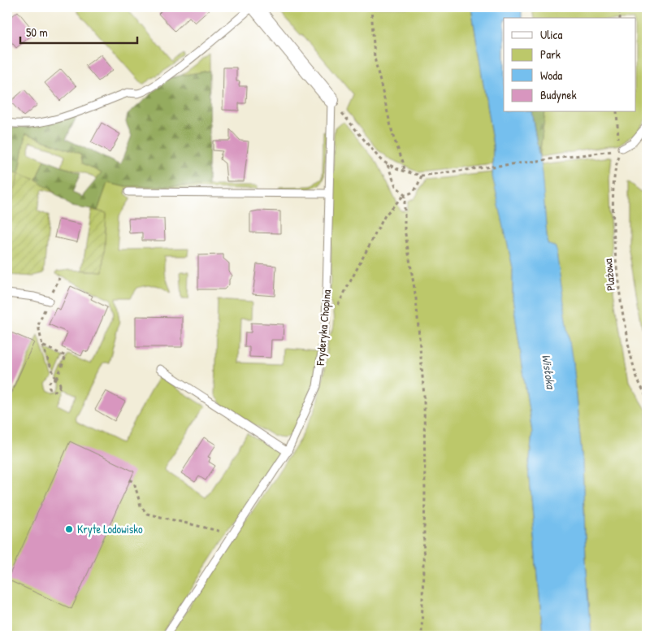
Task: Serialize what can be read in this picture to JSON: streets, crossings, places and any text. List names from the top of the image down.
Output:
{
  "streets": {
    "lane": ["Fryderyka Chopina"],
    "path": ["Plażowa"]
  },
  "water": ["Wisłoka"],
  "places": ["Kryte Lodowisko"],
  "legend": [
    "Ulica",
    "Park",
    "Woda",
    "Budynek"
  ],
  "scale_bar": "50 m"
}
